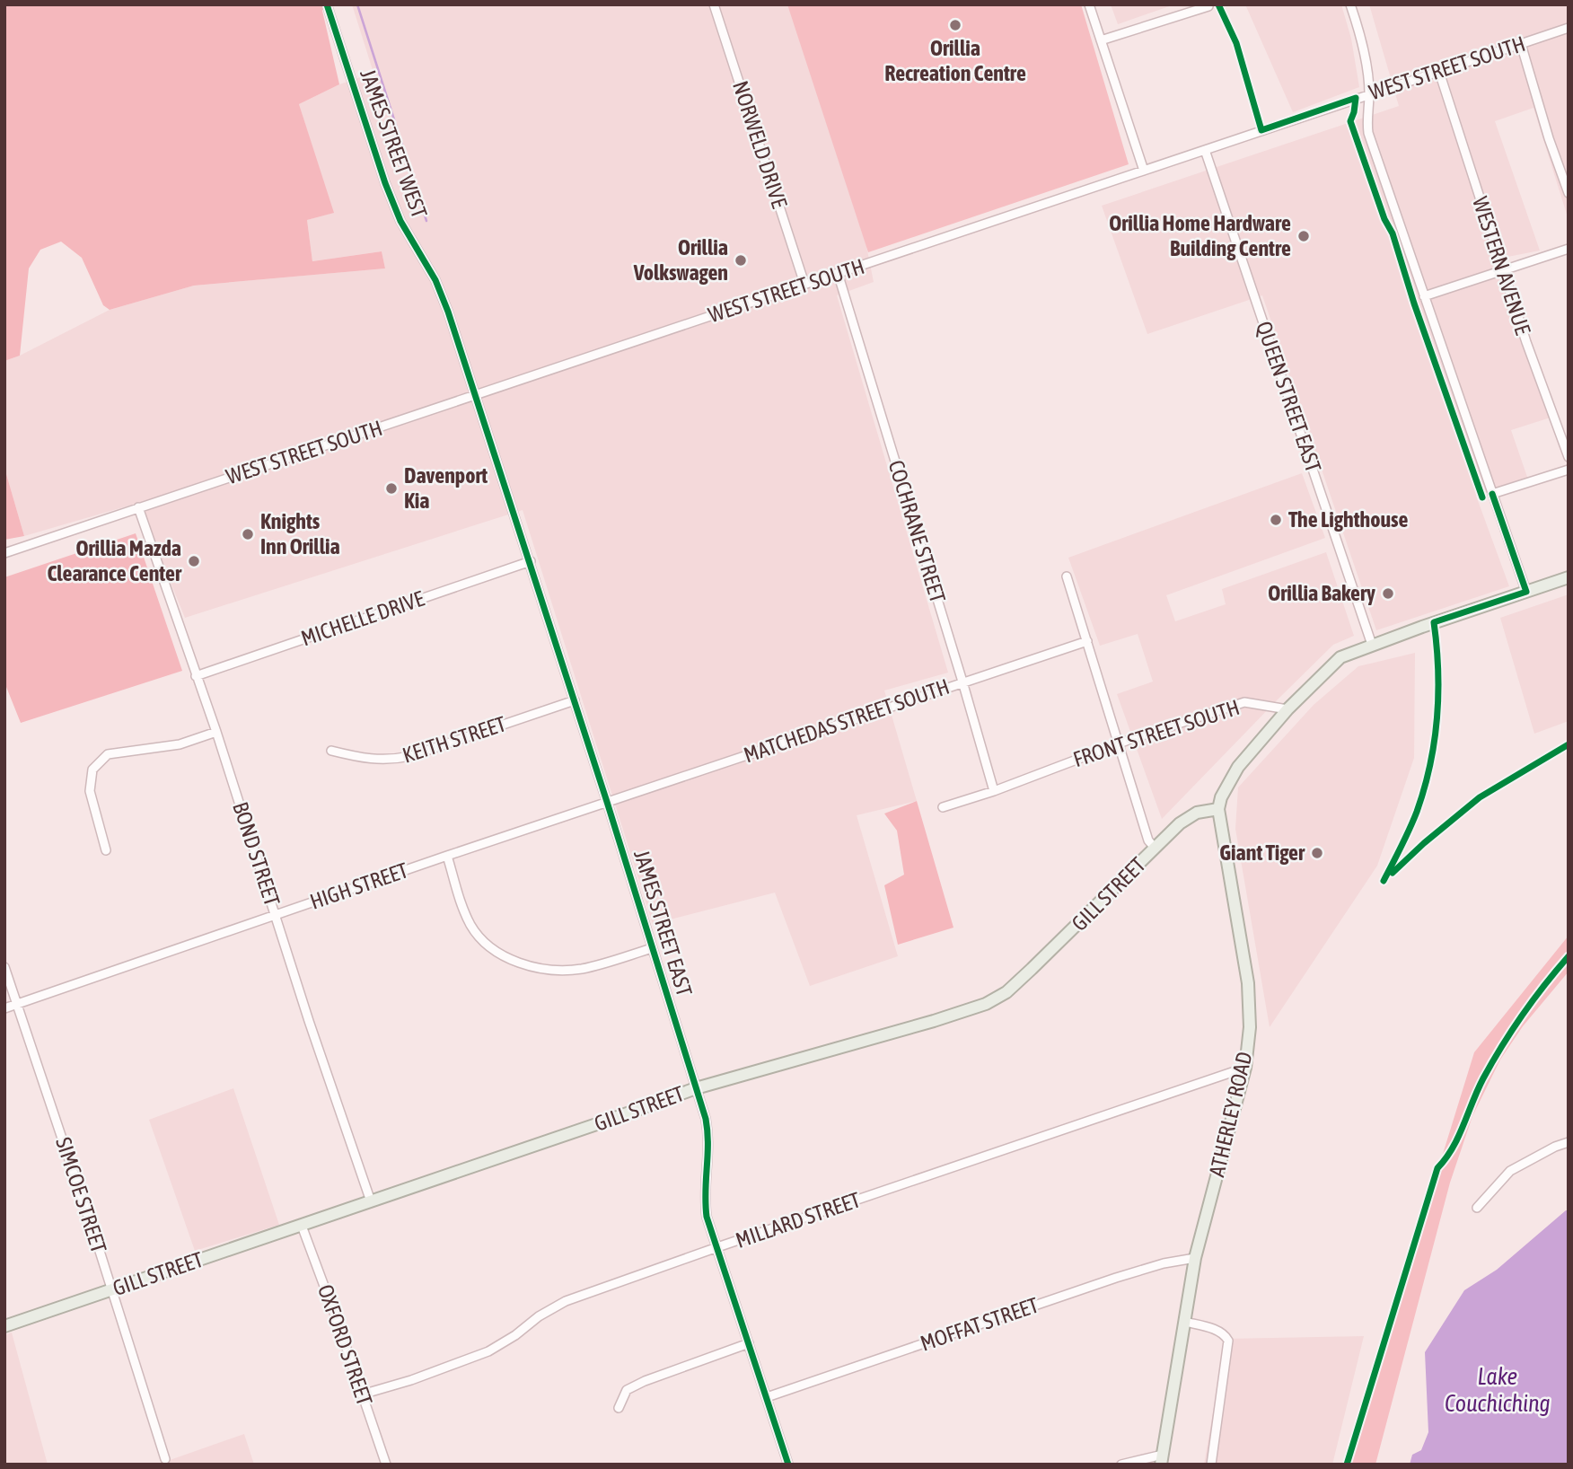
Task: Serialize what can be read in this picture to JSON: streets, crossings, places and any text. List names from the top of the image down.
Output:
{
  "streets": {
    "main road": ["GILL STREET", "ATHERLEY ROAD"],
    "street": [
      "WEST STREET SOUTH",
      "JAMES STREET WEST",
      "NORWELD DRIVE",
      "WESTERN AVENUE",
      "QUEEN STREET EAST",
      "COCHRANE STREET",
      "MICHELLE DRIVE",
      "MATCHEDAS STREET SOUTH",
      "FRONT STREET SOUTH",
      "KEITH STREET",
      "BOND STREET",
      "HIGH STREET",
      "JAMES STREET EAST",
      "SIMCOE STREET",
      "MILLARD STREET",
      "MOFFAT STREET",
      "OXFORD STREET"
    ]
  },
  "crossings": [
    ["WEST STREET SOUTH", "JAMES STREET WEST"],
    ["WEST STREET SOUTH", "NORWELD DRIVE"],
    ["WEST STREET SOUTH", "WESTERN AVENUE"],
    ["WEST STREET SOUTH", "QUEEN STREET EAST"],
    ["WEST STREET SOUTH", "COCHRANE STREET"],
    ["WEST STREET SOUTH", "BOND STREET"],
    ["WEST STREET SOUTH", "JAMES STREET EAST"],
    ["JAMES STREET WEST", "JAMES STREET EAST"],
    ["COCHRANE STREET", "MATCHEDAS STREET SOUTH"],
    ["COCHRANE STREET", "FRONT STREET SOUTH"],
    ["MICHELLE DRIVE", "BOND STREET"],
    ["MICHELLE DRIVE", "JAMES STREET EAST"],
    ["MATCHEDAS STREET SOUTH", "HIGH STREET"],
    ["MATCHEDAS STREET SOUTH", "JAMES STREET EAST"],
    ["KEITH STREET", "JAMES STREET EAST"],
    ["BOND STREET", "HIGH STREET"],
    ["BOND STREET", "GILL STREET"],
    ["HIGH STREET", "JAMES STREET EAST"],
    ["HIGH STREET", "SIMCOE STREET"],
    ["GILL STREET", "JAMES STREET EAST"],
    ["GILL STREET", "ATHERLEY ROAD"],
    ["GILL STREET", "SIMCOE STREET"],
    ["GILL STREET", "OXFORD STREET"],
    ["JAMES STREET EAST", "MILLARD STREET"],
    ["JAMES STREET EAST", "MOFFAT STREET"],
    ["ATHERLEY ROAD", "MILLARD STREET"],
    ["ATHERLEY ROAD", "MOFFAT STREET"],
    ["MILLARD STREET", "OXFORD STREET"]
  ],
  "water": ["Lake Couchiching"],
  "places": [
    "Orillia Recreation Centre",
    "Orillia Home Hardware Building Centre",
    "Orillia Volkswagen",
    "Davenport Kia",
    "The Lighthouse",
    "Knights Inn Orillia",
    "Orillia Mazda Clearance Center",
    "Orillia Bakery",
    "Giant Tiger"
  ]
}
